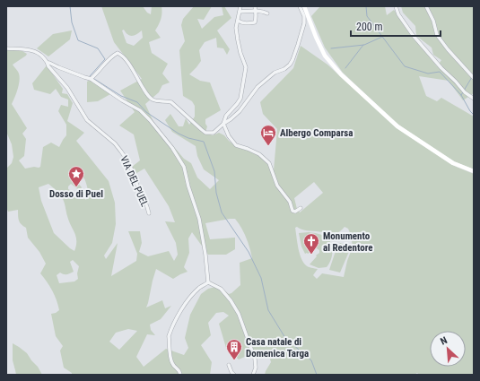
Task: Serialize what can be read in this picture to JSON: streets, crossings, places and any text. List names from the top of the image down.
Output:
{
  "streets": {
    "street": ["VIA DEL PUEL"]
  },
  "places": {
    "hotel": ["Albergo Comparsa"],
    "place": ["Dosso di Puel"],
    "church": ["Monumento al Redentore"],
    "building": ["Casa natale di Domenica Targa"]
  },
  "scale_bar": "200 m",
  "north": "top left"
}
